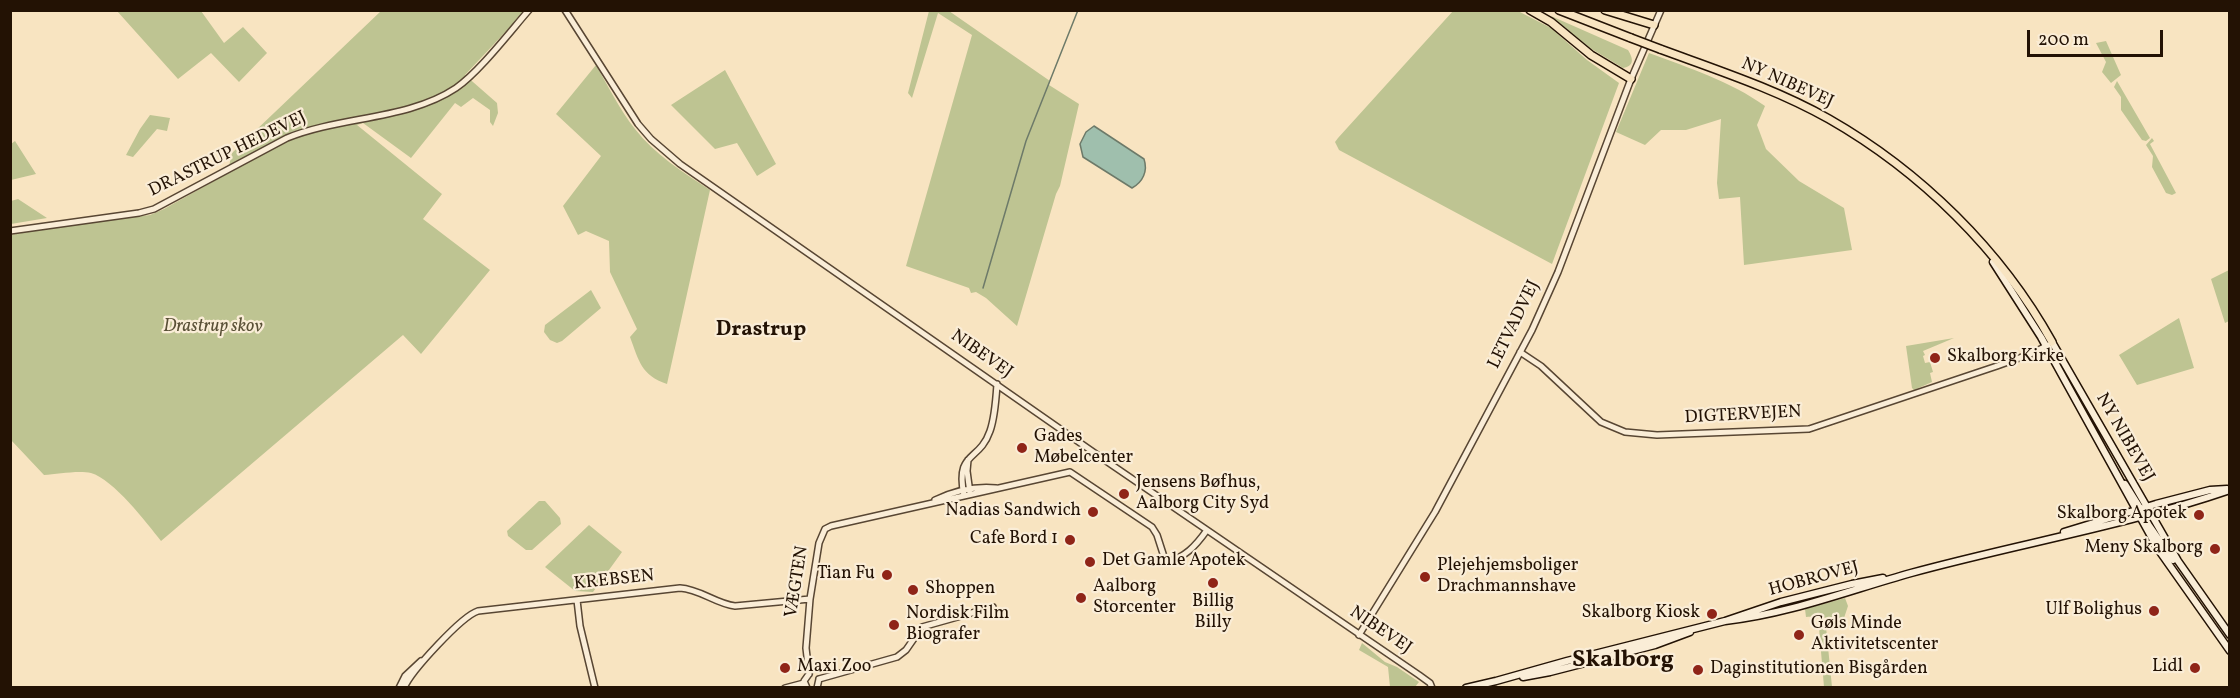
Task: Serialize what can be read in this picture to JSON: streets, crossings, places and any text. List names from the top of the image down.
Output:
{
  "streets": {
    "highway": ["NY NIBEVEJ"],
    "main road": ["HOBROVEJ"],
    "street": [
      "DRASTRUP HEDEVEJ",
      "LETVADVEJ",
      "NIBEVEJ",
      "DIGTERVEJEN",
      "KREBSEN",
      "VÆGTEN"
    ]
  },
  "crossings": [
    ["NY NIBEVEJ", "DIGTERVEJEN"],
    ["NY NIBEVEJ", "HOBROVEJ"],
    ["LETVADVEJ", "NIBEVEJ"],
    ["LETVADVEJ", "DIGTERVEJEN"],
    ["KREBSEN", "VÆGTEN"]
  ],
  "districts": ["Drastrup", "Skalborg"],
  "parks": ["Drastrup skov"],
  "places": [
    "Skalborg Kirke",
    "Gades Møbelcenter",
    "Jensens Bøfhus, Aalborg City Syd",
    "Nadias Sandwich",
    "Skalborg Apotek",
    "Cafe Bord 1",
    "Meny Skalborg",
    "Det Gamle Apotek",
    "Tian Fu",
    "Plejehjemsboliger Drachmannshave",
    "Billig Billy",
    "Shoppen",
    "Aalborg Storcenter",
    "Ulf Bolighus",
    "Skalborg Kiosk",
    "Nordisk Film Biografer",
    "Gøls Minde Aktivitetscenter",
    "Maxi Zoo",
    "Lidl",
    "Daginstitutionen Bisgården"
  ],
  "scale_bar": "200 m"
}
